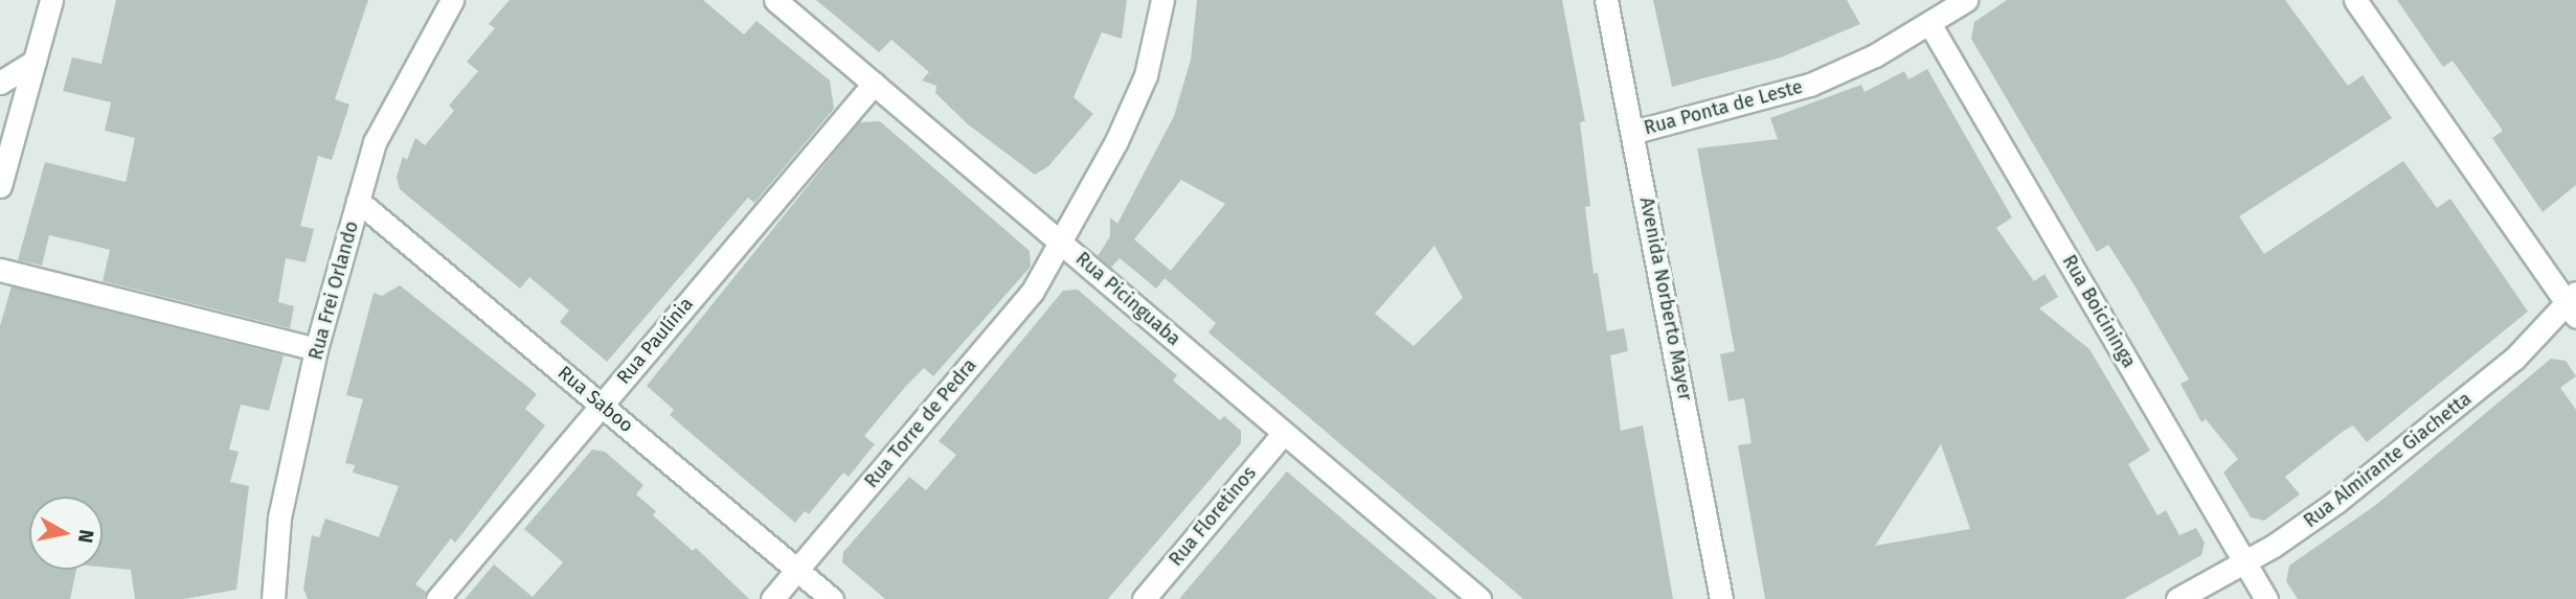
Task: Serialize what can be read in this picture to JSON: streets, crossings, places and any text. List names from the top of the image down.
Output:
{
  "streets": {
    "street": [
      "Rua Ponta de Leste",
      "Rua Frei Orlando",
      "Rua Picinguaba",
      "Avenida Norberto Mayer",
      "Rua Boicininga",
      "Rua Paulínia",
      "Rua Saboo",
      "Rua Torre de Pedra",
      "Rua Almirante Giachetta",
      "Rua Floretinos"
    ]
  },
  "crossings": [
    ["Rua Ponta de Leste", "Avenida Norberto Mayer"],
    ["Rua Ponta de Leste", "Rua Boicininga"],
    ["Rua Frei Orlando", "Rua Saboo"],
    ["Rua Picinguaba", "Rua Paulínia"],
    ["Rua Picinguaba", "Rua Torre de Pedra"],
    ["Rua Picinguaba", "Rua Floretinos"],
    ["Rua Boicininga", "Rua Almirante Giachetta"],
    ["Rua Paulínia", "Rua Saboo"],
    ["Rua Saboo", "Rua Torre de Pedra"]
  ],
  "north": "right"
}
